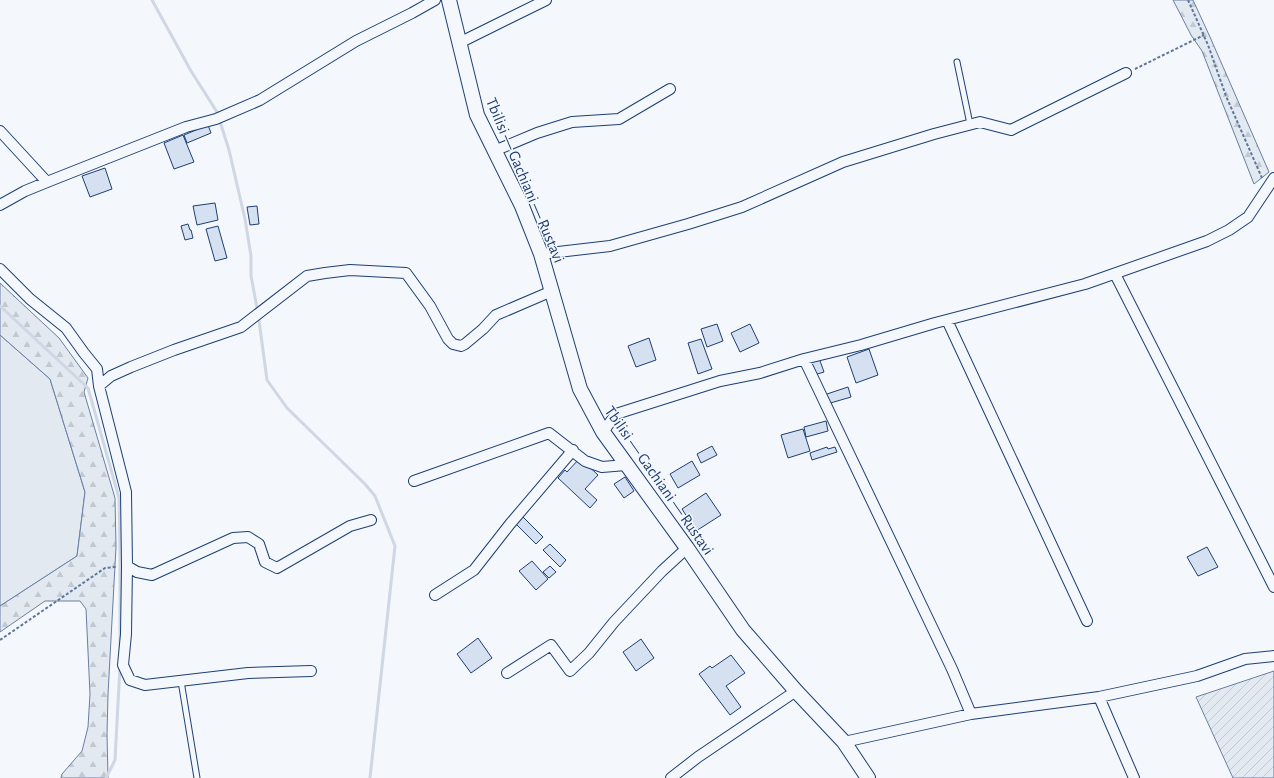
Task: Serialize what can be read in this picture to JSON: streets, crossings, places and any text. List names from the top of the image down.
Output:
{
  "streets": {
    "main road": ["Tbilisi — Gachiani — Rustavi"]
  }
}
